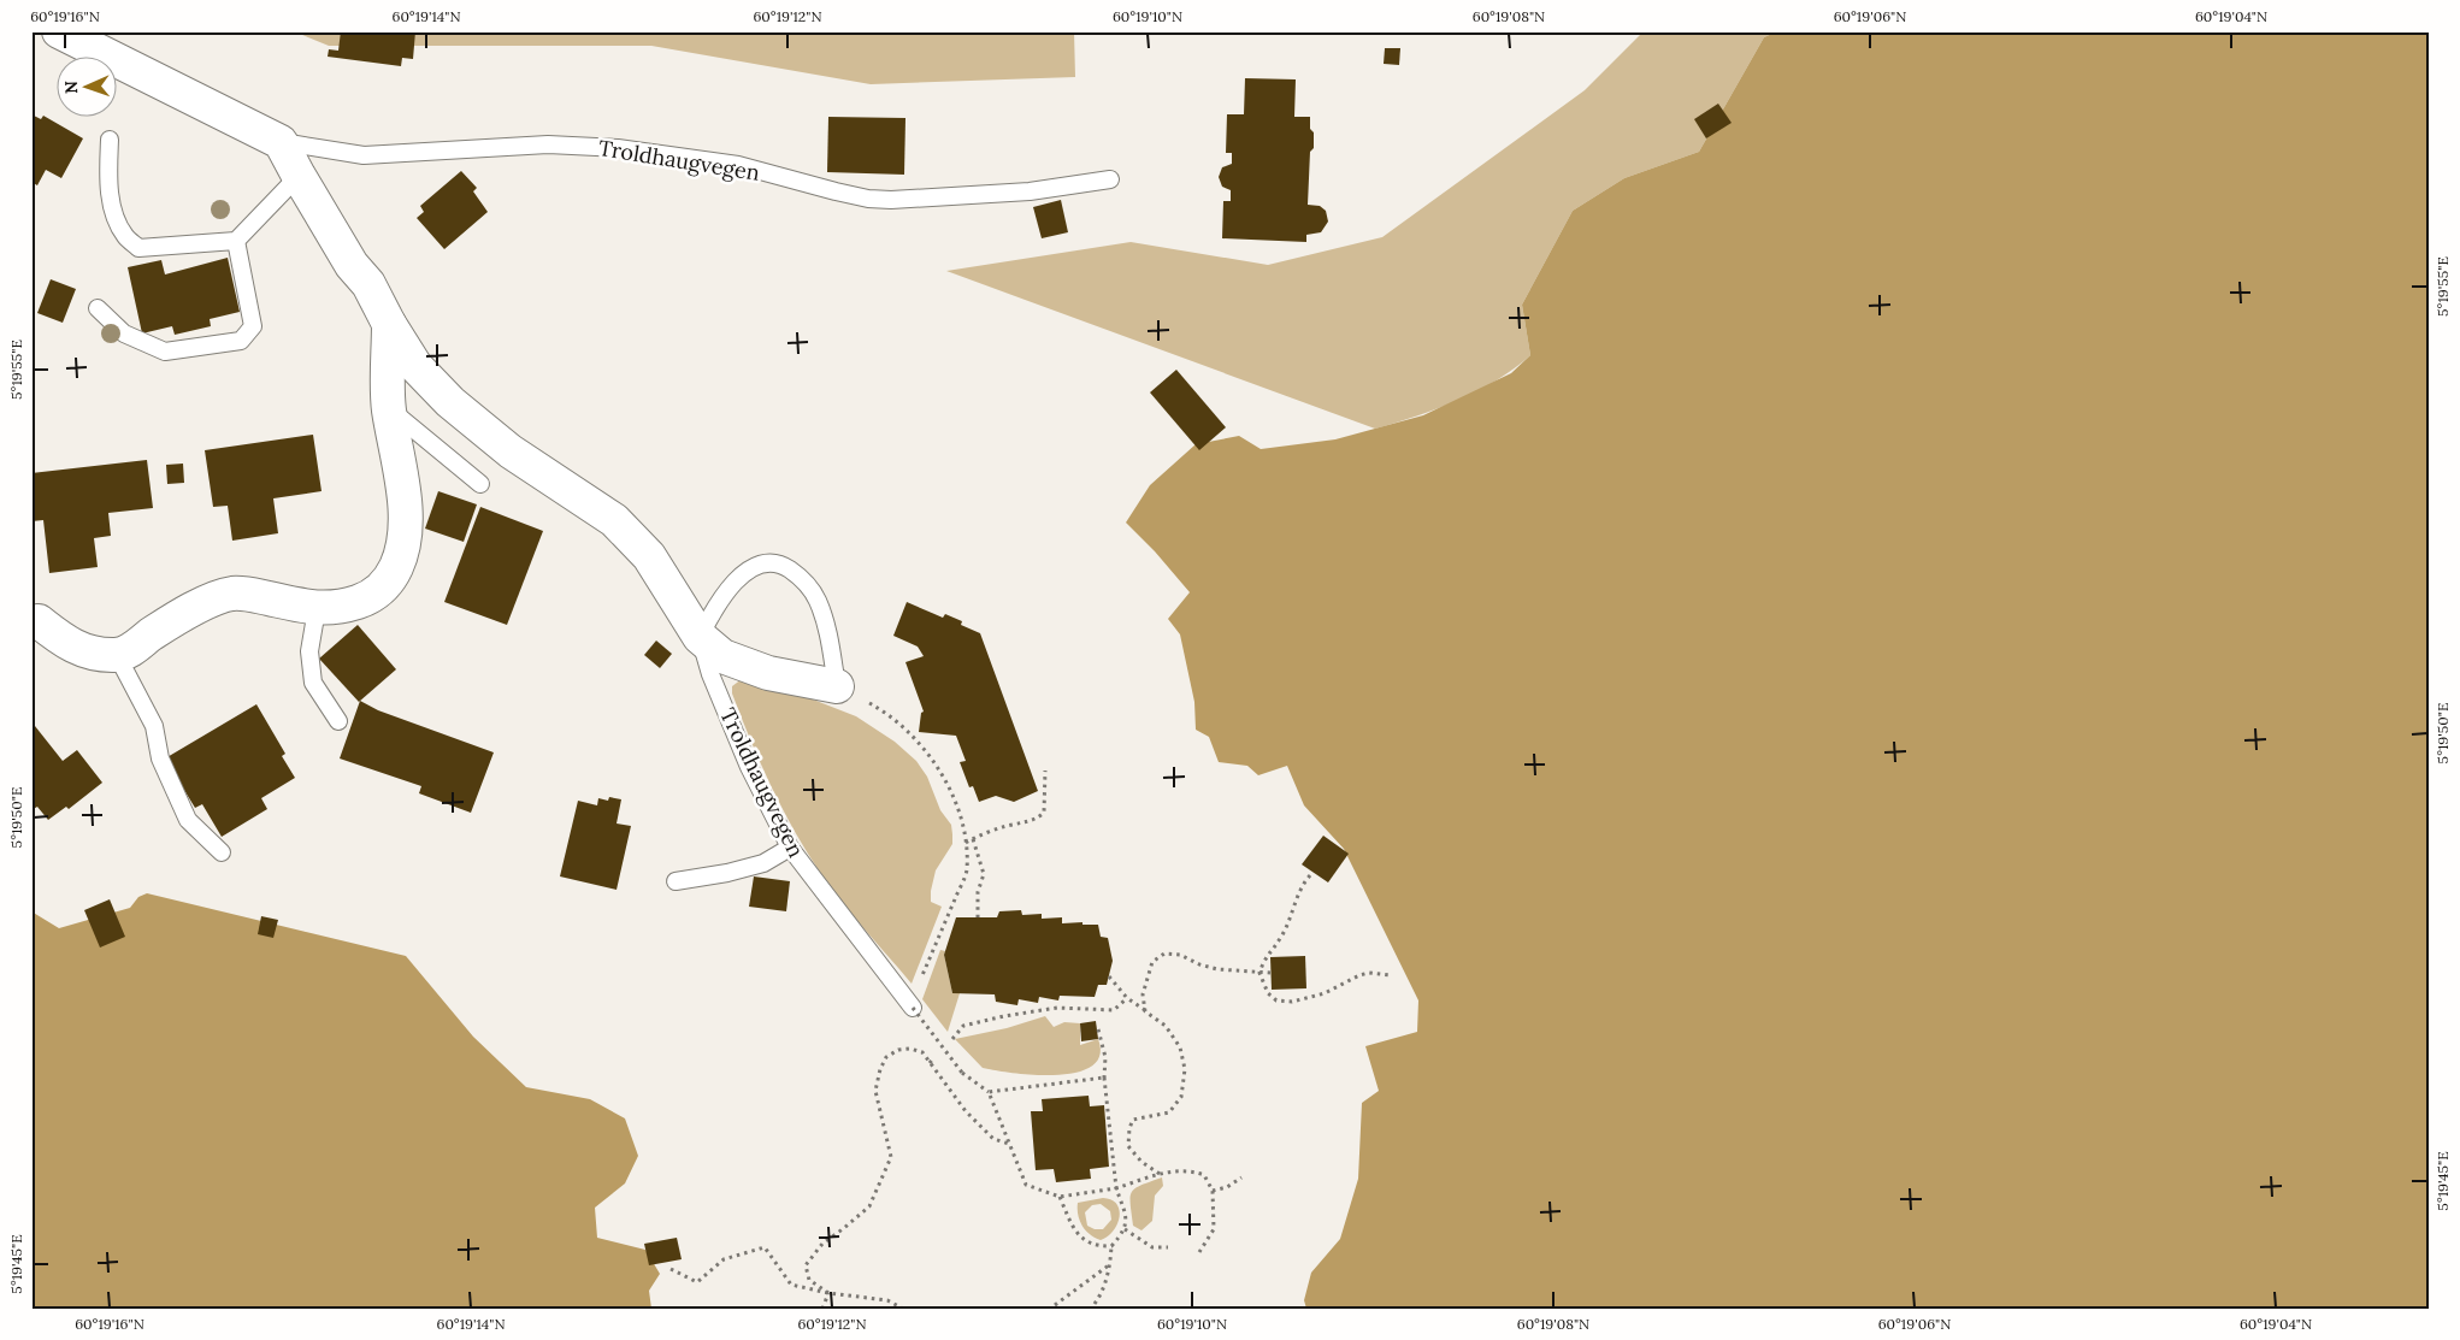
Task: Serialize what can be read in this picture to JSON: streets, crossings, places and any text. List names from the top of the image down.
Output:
{
  "streets": {
    "street": ["Troldhaugvegen"]
  },
  "north": "left",
  "coordinates": [
    "60°19'16\"N",
    "60°19'14\"N",
    "60°19'12\"N",
    "60°19'10\"N",
    "60°19'08\"N",
    "60°19'06\"N",
    "60°19'04\"N",
    "5°19'55\"E",
    "5°19'50\"E",
    "5°19'45\"E"
  ]
}
